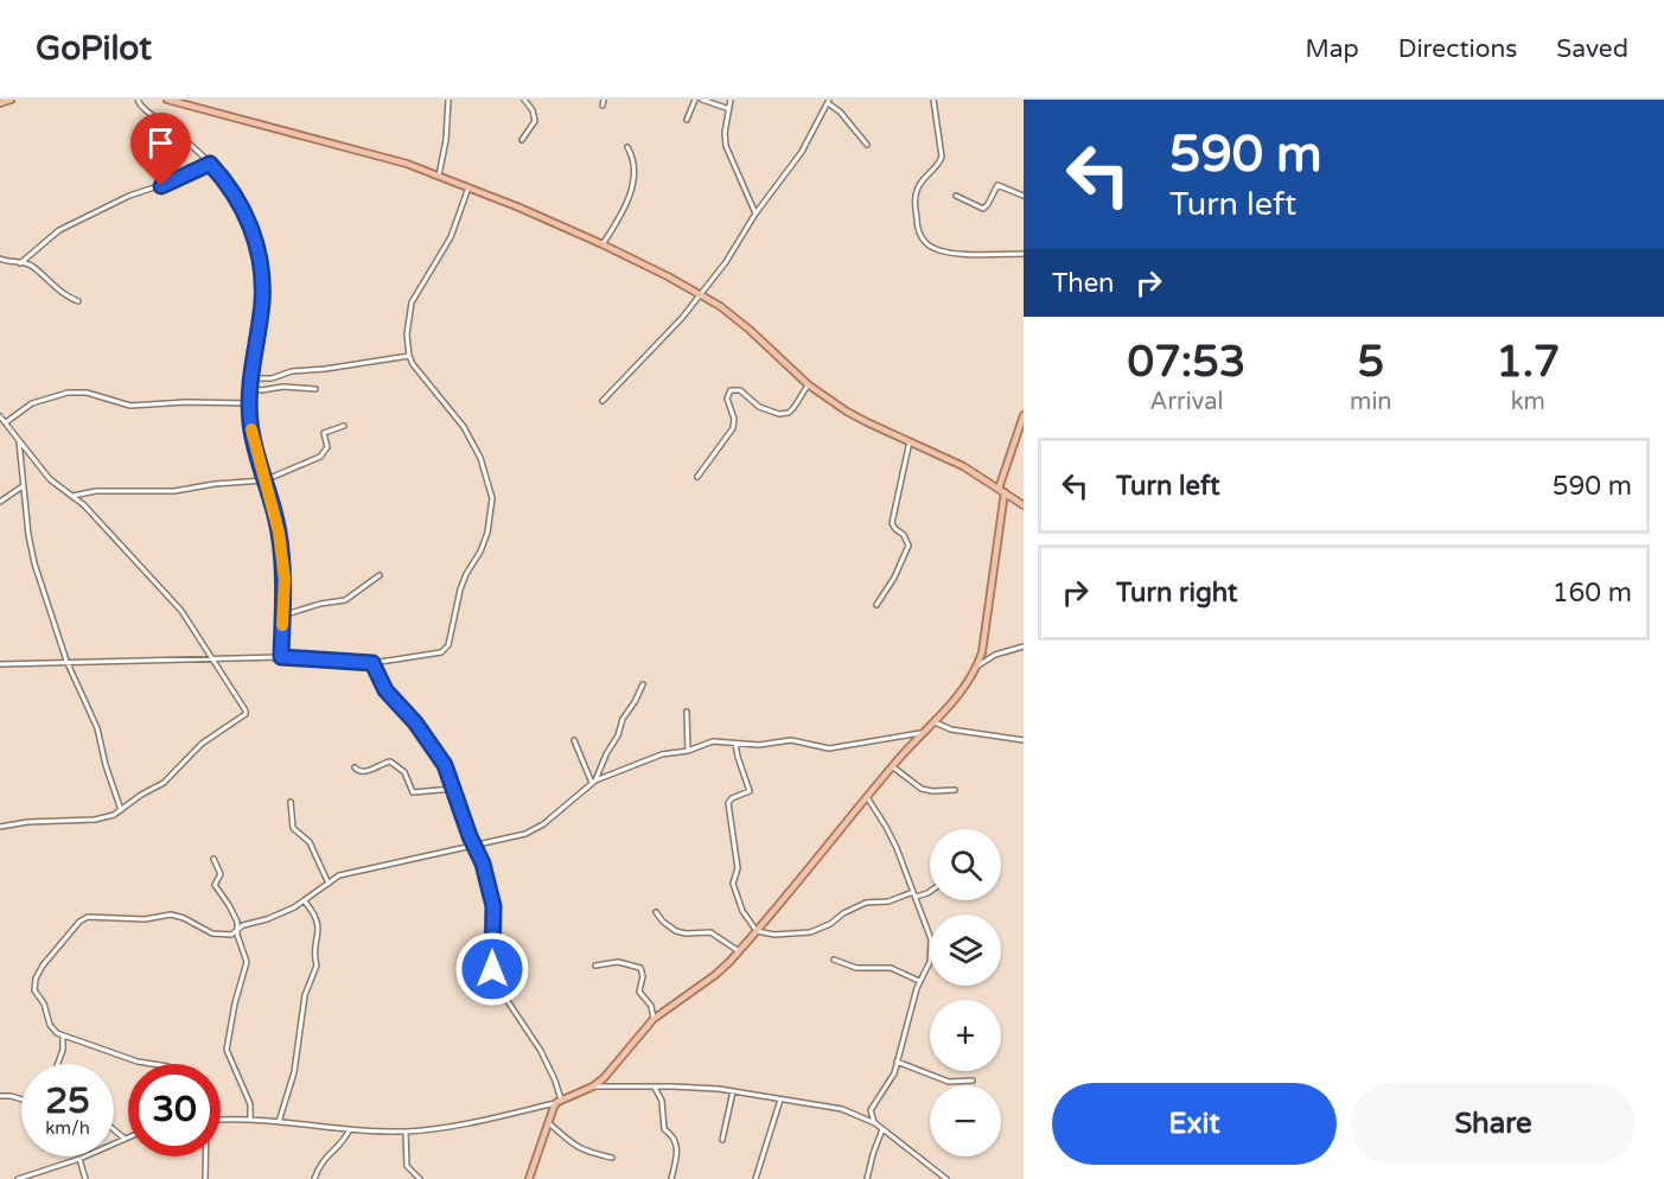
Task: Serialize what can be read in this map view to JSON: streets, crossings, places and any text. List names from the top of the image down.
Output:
{
  "page": {
    "header": "GoPilot",
    "nav": ["Map", "Directions", "Saved"],
    "turn": ["590 m", "Turn left"],
    "then": "Then",
    "eta": [
      "07:53",
      "Arrival",
      "5",
      "min",
      "1.7",
      "km"
    ],
    "list": [
      {
        "name": "Turn left",
        "value": "590 m"
      },
      {
        "name": "Turn right",
        "value": "160 m"
      }
    ],
    "map_buttons": ["+", "−"],
    "speed": "25 km/h",
    "limit": "30",
    "buttons": ["Exit", "Share"]
  }
}
